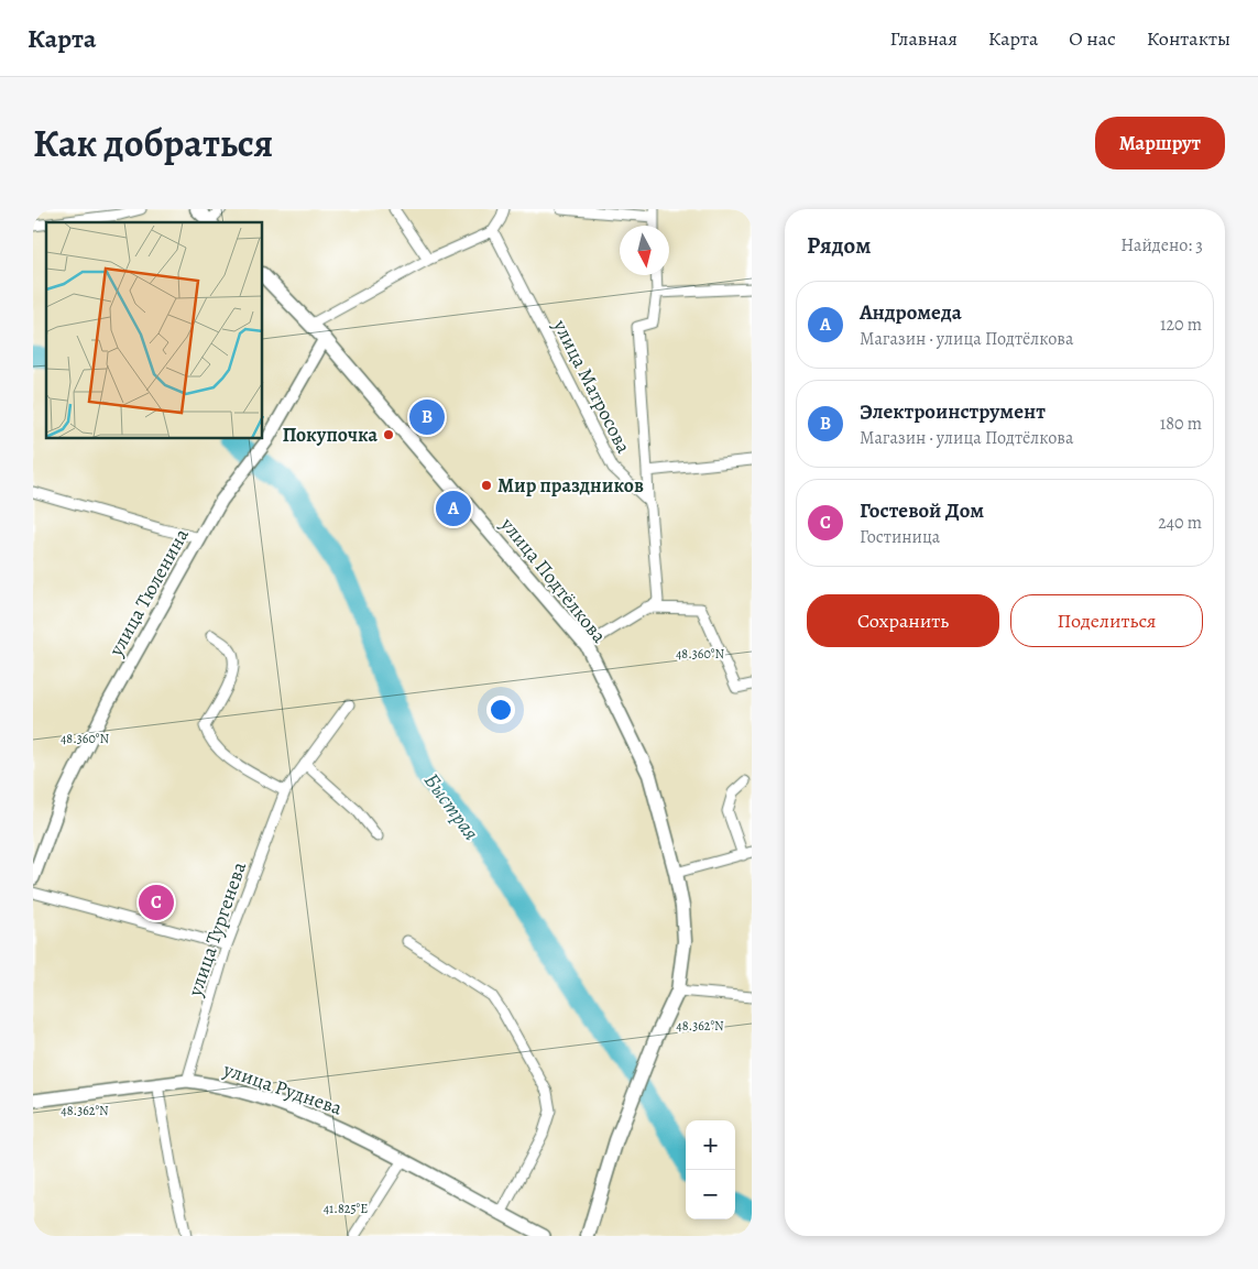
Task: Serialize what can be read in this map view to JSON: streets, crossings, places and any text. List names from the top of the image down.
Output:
{
  "streets": {
    "main road": ["улица Подтёлкова"],
    "street": [
      "улица Матросова",
      "улица Тюленина",
      "улица Тургенева",
      "улица Руднева"
    ]
  },
  "crossings": [
    ["улица Подтёлкова", "улица Тюленина"],
    ["улица Тургенева", "улица Руднева"]
  ],
  "water": ["Быстрая"],
  "places": ["Покупочка", "Мир праздников"],
  "north": "bottom",
  "page": {
    "header": "Карта",
    "nav": [
      "Главная",
      "Карта",
      "О нас",
      "Контакты"
    ],
    "title": "Как добраться",
    "buttons": [
      "Маршрут",
      ["Сохранить", "Поделиться"]
    ],
    "heading": ["Рядом", "Найдено: 3"],
    "list": [
      {
        "mark": "A",
        "name": "Андромеда",
        "note": "Магазин · улица Подтёлкова",
        "value": "120 m"
      },
      {
        "mark": "B",
        "name": "Электроинструмент",
        "note": "Магазин · улица Подтёлкова",
        "value": "180 m"
      },
      {
        "mark": "C",
        "name": "Гостевой Дом",
        "note": "Гостиница",
        "value": "240 m"
      }
    ],
    "pins": ["B", "A", "C"],
    "map_buttons": ["+", "−"]
  },
  "coordinates": ["48.360°N", "48.362°N", "41.825°E"]
}
